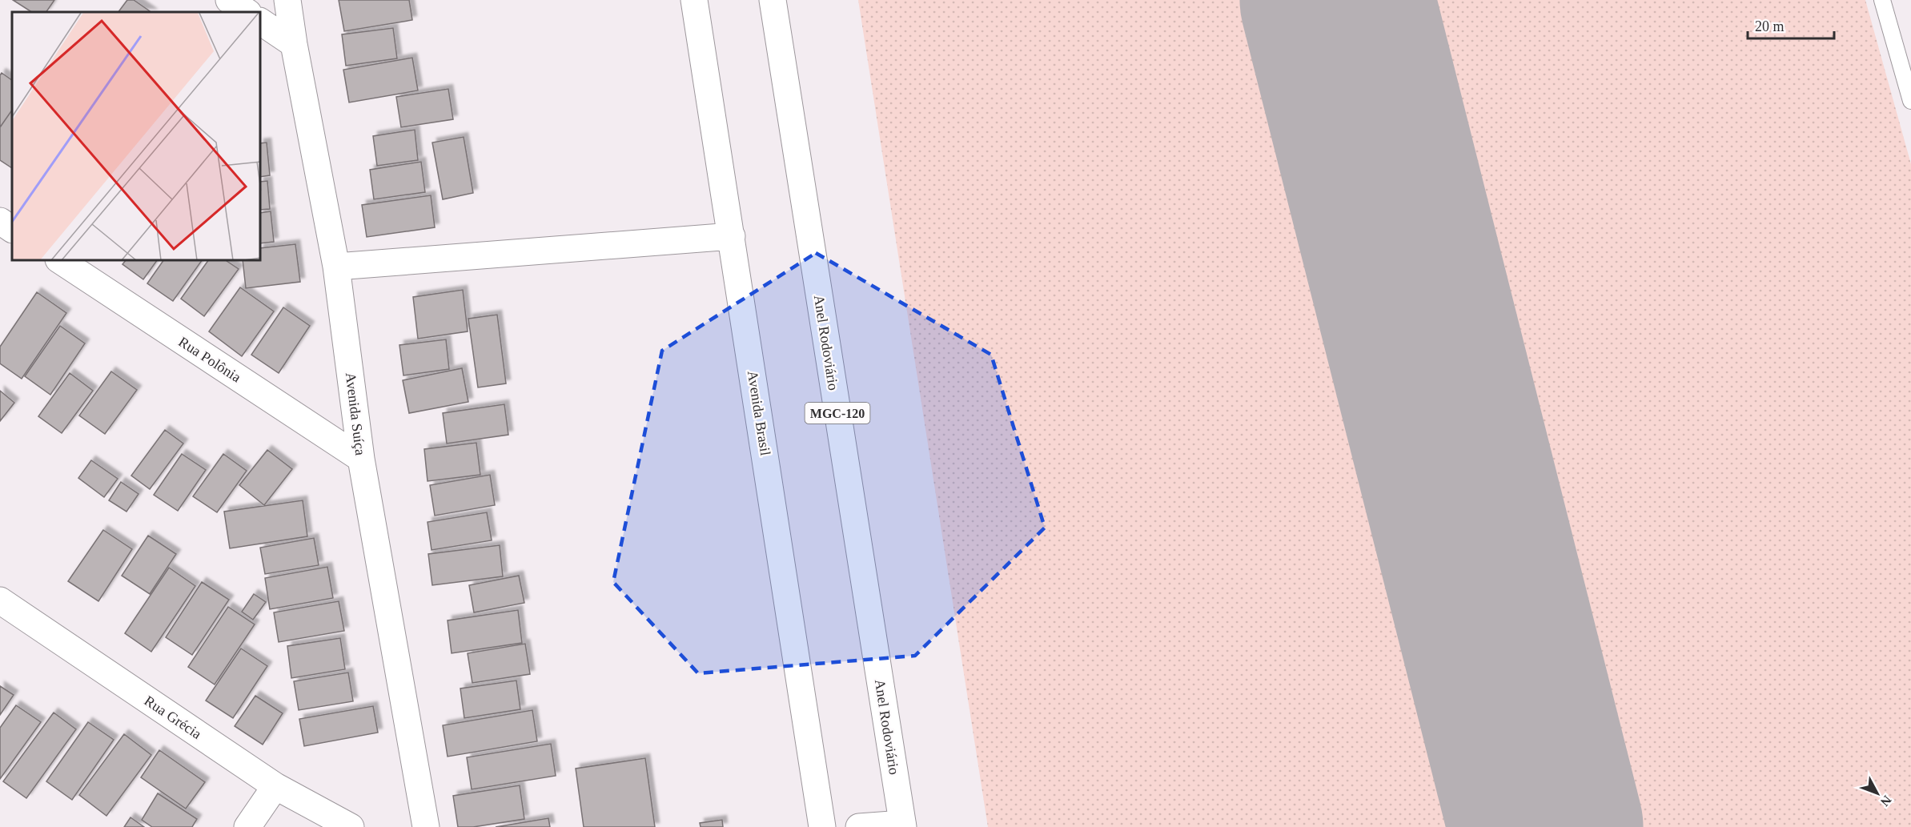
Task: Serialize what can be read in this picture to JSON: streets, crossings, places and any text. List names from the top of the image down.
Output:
{
  "streets": {
    "street": [
      "Anel Rodoviário",
      "Rua Polônia",
      "Avenida Brasil",
      "MGC-120",
      "Avenida Suíça",
      "Rua Grécia"
    ]
  },
  "crossings": [
    ["Rua Polônia", "Avenida Suíça"]
  ],
  "scale_bar": "20 m",
  "north": "bottom right"
}
